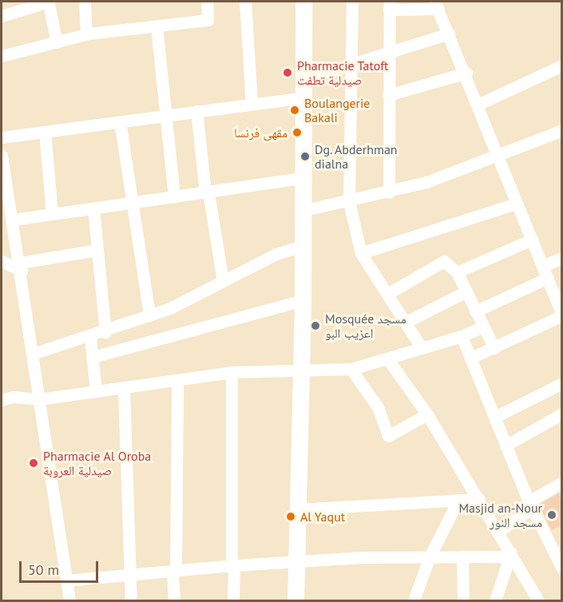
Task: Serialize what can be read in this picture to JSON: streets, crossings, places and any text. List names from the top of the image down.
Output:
{
  "places": [
    "Pharmacie Tatoft صيدلية تطفت",
    "Boulangerie Bakali",
    "مقهى فرنسا",
    "Dg. Abderhman dialna",
    "Mosquée مسجد اعزيب البو",
    "Pharmacie Al Oroba صيدلية العروبة",
    "Masjid an-Nour مسجد النور",
    "Al Yaqut"
  ],
  "scale_bar": "50 m"
}
